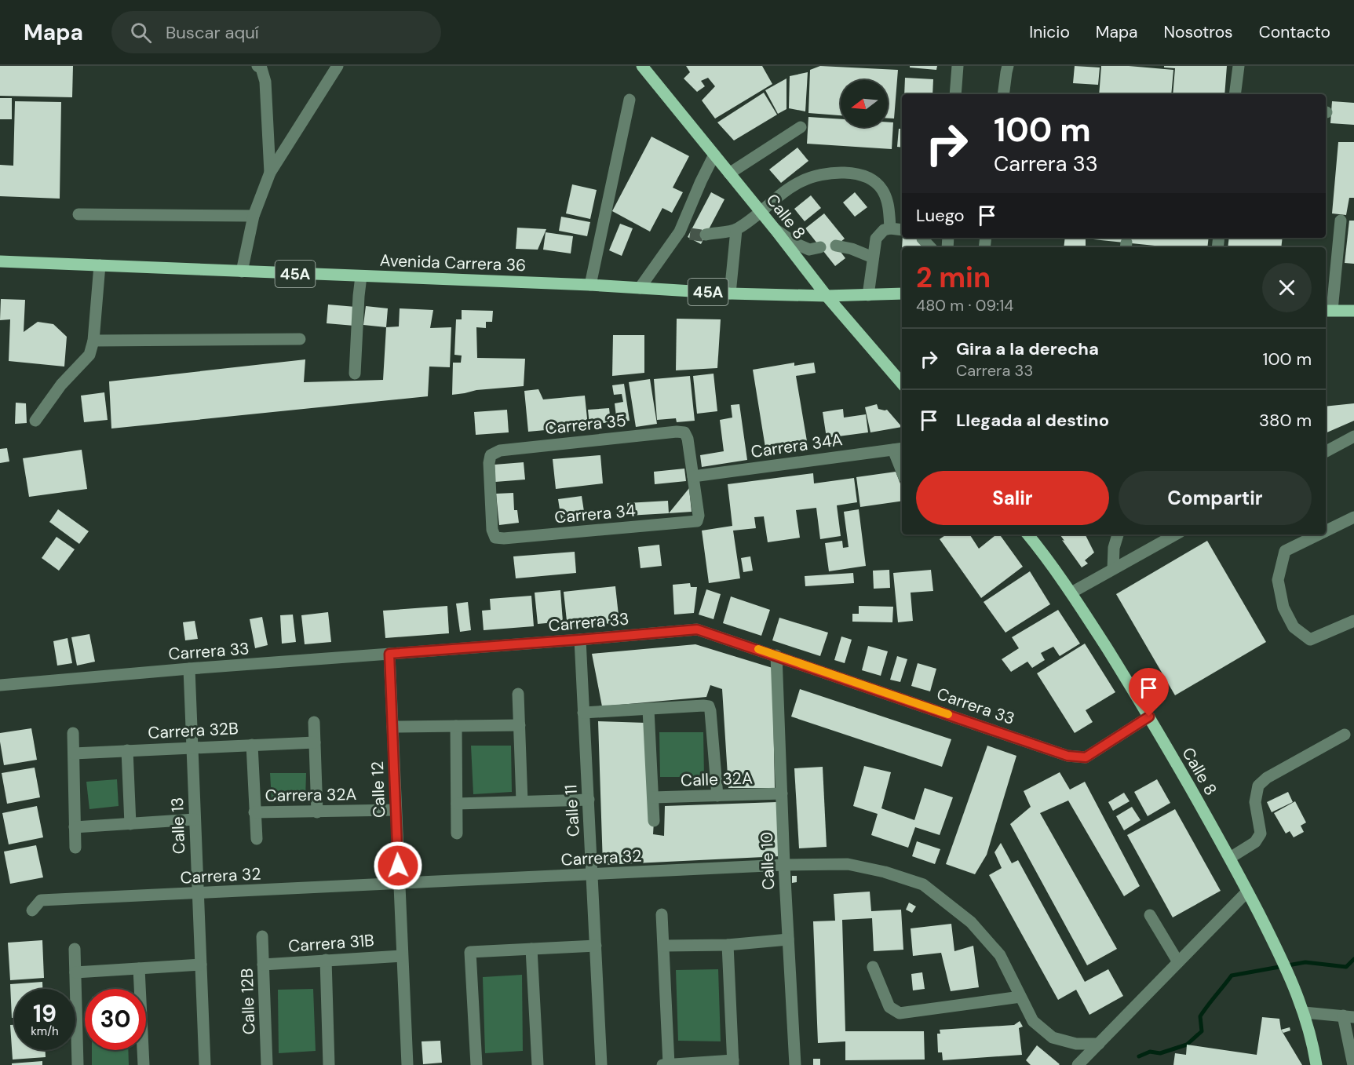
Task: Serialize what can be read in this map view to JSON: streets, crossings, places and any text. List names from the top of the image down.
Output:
{
  "streets": {
    "main road": ["Calle 8", "Avenida Carrera 36", "45A"],
    "street": [
      "Carrera 35",
      "Carrera 34A",
      "Carrera 34",
      "Carrera 33",
      "Carrera 32B",
      "Calle 32A",
      "Calle 12",
      "Carrera 32A",
      "Calle 11",
      "Calle 13",
      "Carrera 32",
      "Calle 10",
      "Carrera 31B",
      "Calle 12B"
    ]
  },
  "crossings": [
    ["Calle 8", "Avenida Carrera 36"],
    ["Calle 8", "Carrera 33"],
    ["Carrera 35", "Carrera 34A"],
    ["Carrera 35", "Carrera 34"],
    ["Carrera 34A", "Carrera 34"],
    ["Carrera 33", "Calle 12"],
    ["Carrera 33", "Calle 11"],
    ["Carrera 33", "Calle 13"],
    ["Carrera 33", "Calle 10"],
    ["Carrera 32B", "Calle 13"],
    ["Calle 32A", "Calle 10"],
    ["Calle 12", "Carrera 32A"],
    ["Calle 12", "Carrera 32"],
    ["Calle 12", "Carrera 31B"],
    ["Calle 11", "Carrera 32"],
    ["Calle 13", "Carrera 32"],
    ["Carrera 32", "Calle 10"],
    ["Carrera 31B", "Calle 12B"]
  ],
  "north": "left",
  "page": {
    "header": "Mapa",
    "search": "Buscar aquí",
    "nav": [
      "Inicio",
      "Mapa",
      "Nosotros",
      "Contacto"
    ],
    "turn": ["100 m", "Carrera 33"],
    "then": "Luego",
    "heading": ["2 min", "480 m · 09:14"],
    "list": [
      {
        "name": "Gira a la derecha",
        "note": "Carrera 33",
        "value": "100 m"
      },
      {
        "name": "Llegada al destino",
        "value": "380 m"
      }
    ],
    "buttons": ["Salir", "Compartir"],
    "speed": "19 km/h",
    "limit": "30"
  }
}
